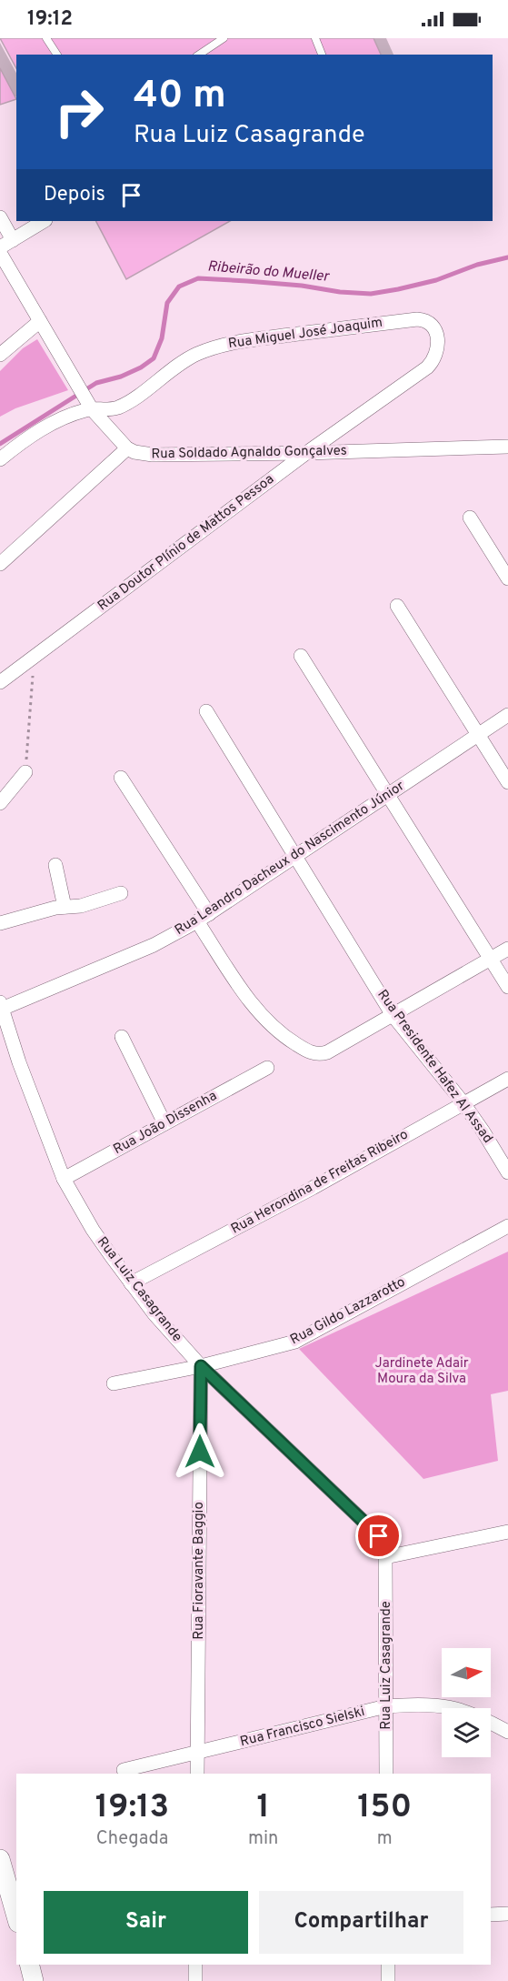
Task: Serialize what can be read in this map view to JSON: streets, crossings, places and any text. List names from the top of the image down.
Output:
{
  "streets": {
    "street": [
      "Rua Miguel José Joaquim",
      "Rua Soldado Agnaldo Gonçalves",
      "Rua Doutor Plínio de Mattos Pessoa",
      "Rua Leandro Dacheux do Nascimento Júnior",
      "Rua Presidente Hafez Al Assad",
      "Rua João Dissenha",
      "Rua Herondina de Freitas Ribeiro",
      "Rua Luiz Casagrande",
      "Rua Gildo Lazzarotto",
      "Rua Fioravante Baggio",
      "Rua Francisco Sielski"
    ]
  },
  "crossings": [
    ["Rua Miguel José Joaquim", "Rua Doutor Plínio de Mattos Pessoa"],
    ["Rua Soldado Agnaldo Gonçalves", "Rua Doutor Plínio de Mattos Pessoa"],
    ["Rua Leandro Dacheux do Nascimento Júnior", "Rua Presidente Hafez Al Assad"],
    ["Rua Leandro Dacheux do Nascimento Júnior", "Rua Luiz Casagrande"],
    ["Rua Presidente Hafez Al Assad", "Rua Herondina de Freitas Ribeiro"],
    ["Rua João Dissenha", "Rua Luiz Casagrande"],
    ["Rua Herondina de Freitas Ribeiro", "Rua Luiz Casagrande"],
    ["Rua Luiz Casagrande", "Rua Gildo Lazzarotto"],
    ["Rua Luiz Casagrande", "Rua Fioravante Baggio"],
    ["Rua Luiz Casagrande", "Rua Francisco Sielski"],
    ["Rua Gildo Lazzarotto", "Rua Fioravante Baggio"],
    ["Rua Fioravante Baggio", "Rua Francisco Sielski"]
  ],
  "water": ["Ribeirão do Mueller"],
  "parks": ["Jardinete Adair Moura da Silva"],
  "north": "right",
  "page": {
    "status": "19:12",
    "turn": ["40 m", "Rua Luiz Casagrande"],
    "then": "Depois",
    "eta": [
      "19:13",
      "Chegada",
      "1",
      "min",
      "150",
      "m"
    ],
    "buttons": ["Sair", "Compartilhar"]
  }
}
